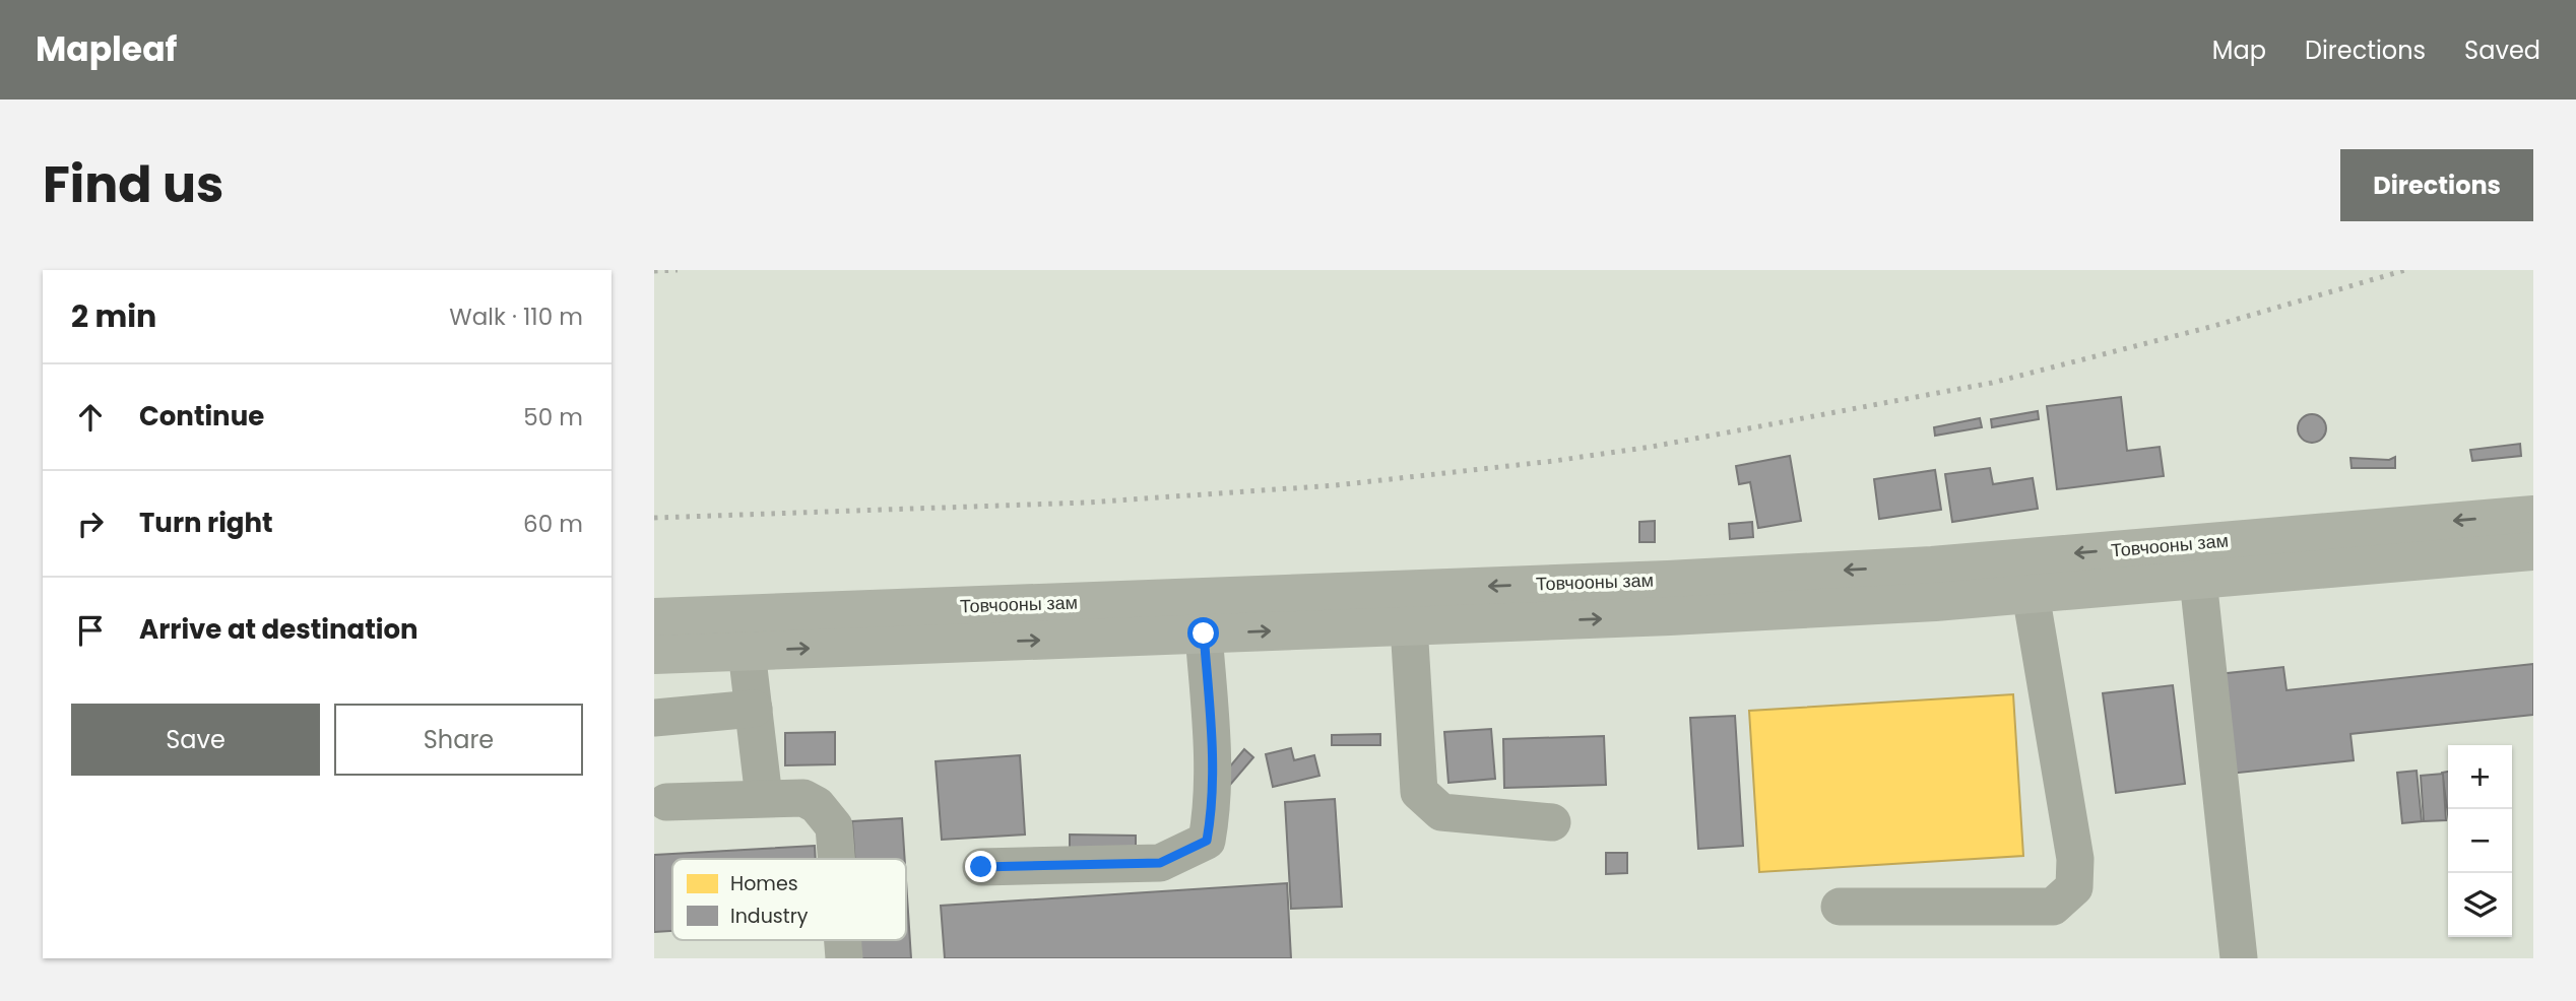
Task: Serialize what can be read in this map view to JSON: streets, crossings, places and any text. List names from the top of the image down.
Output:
{
  "streets": {
    "highway": ["Товчооны зам"]
  },
  "legend": ["Homes", "Industry"],
  "page": {
    "header": "Mapleaf",
    "nav": ["Map", "Directions", "Saved"],
    "title": "Find us",
    "buttons": [
      "Directions",
      ["Save", "Share"]
    ],
    "heading": ["2 min", "Walk · 110 m"],
    "list": [
      ["Continue", "50 m"],
      ["Turn right", "60 m"],
      "Arrive at destination"
    ],
    "map_buttons": ["+", "−"]
  }
}
